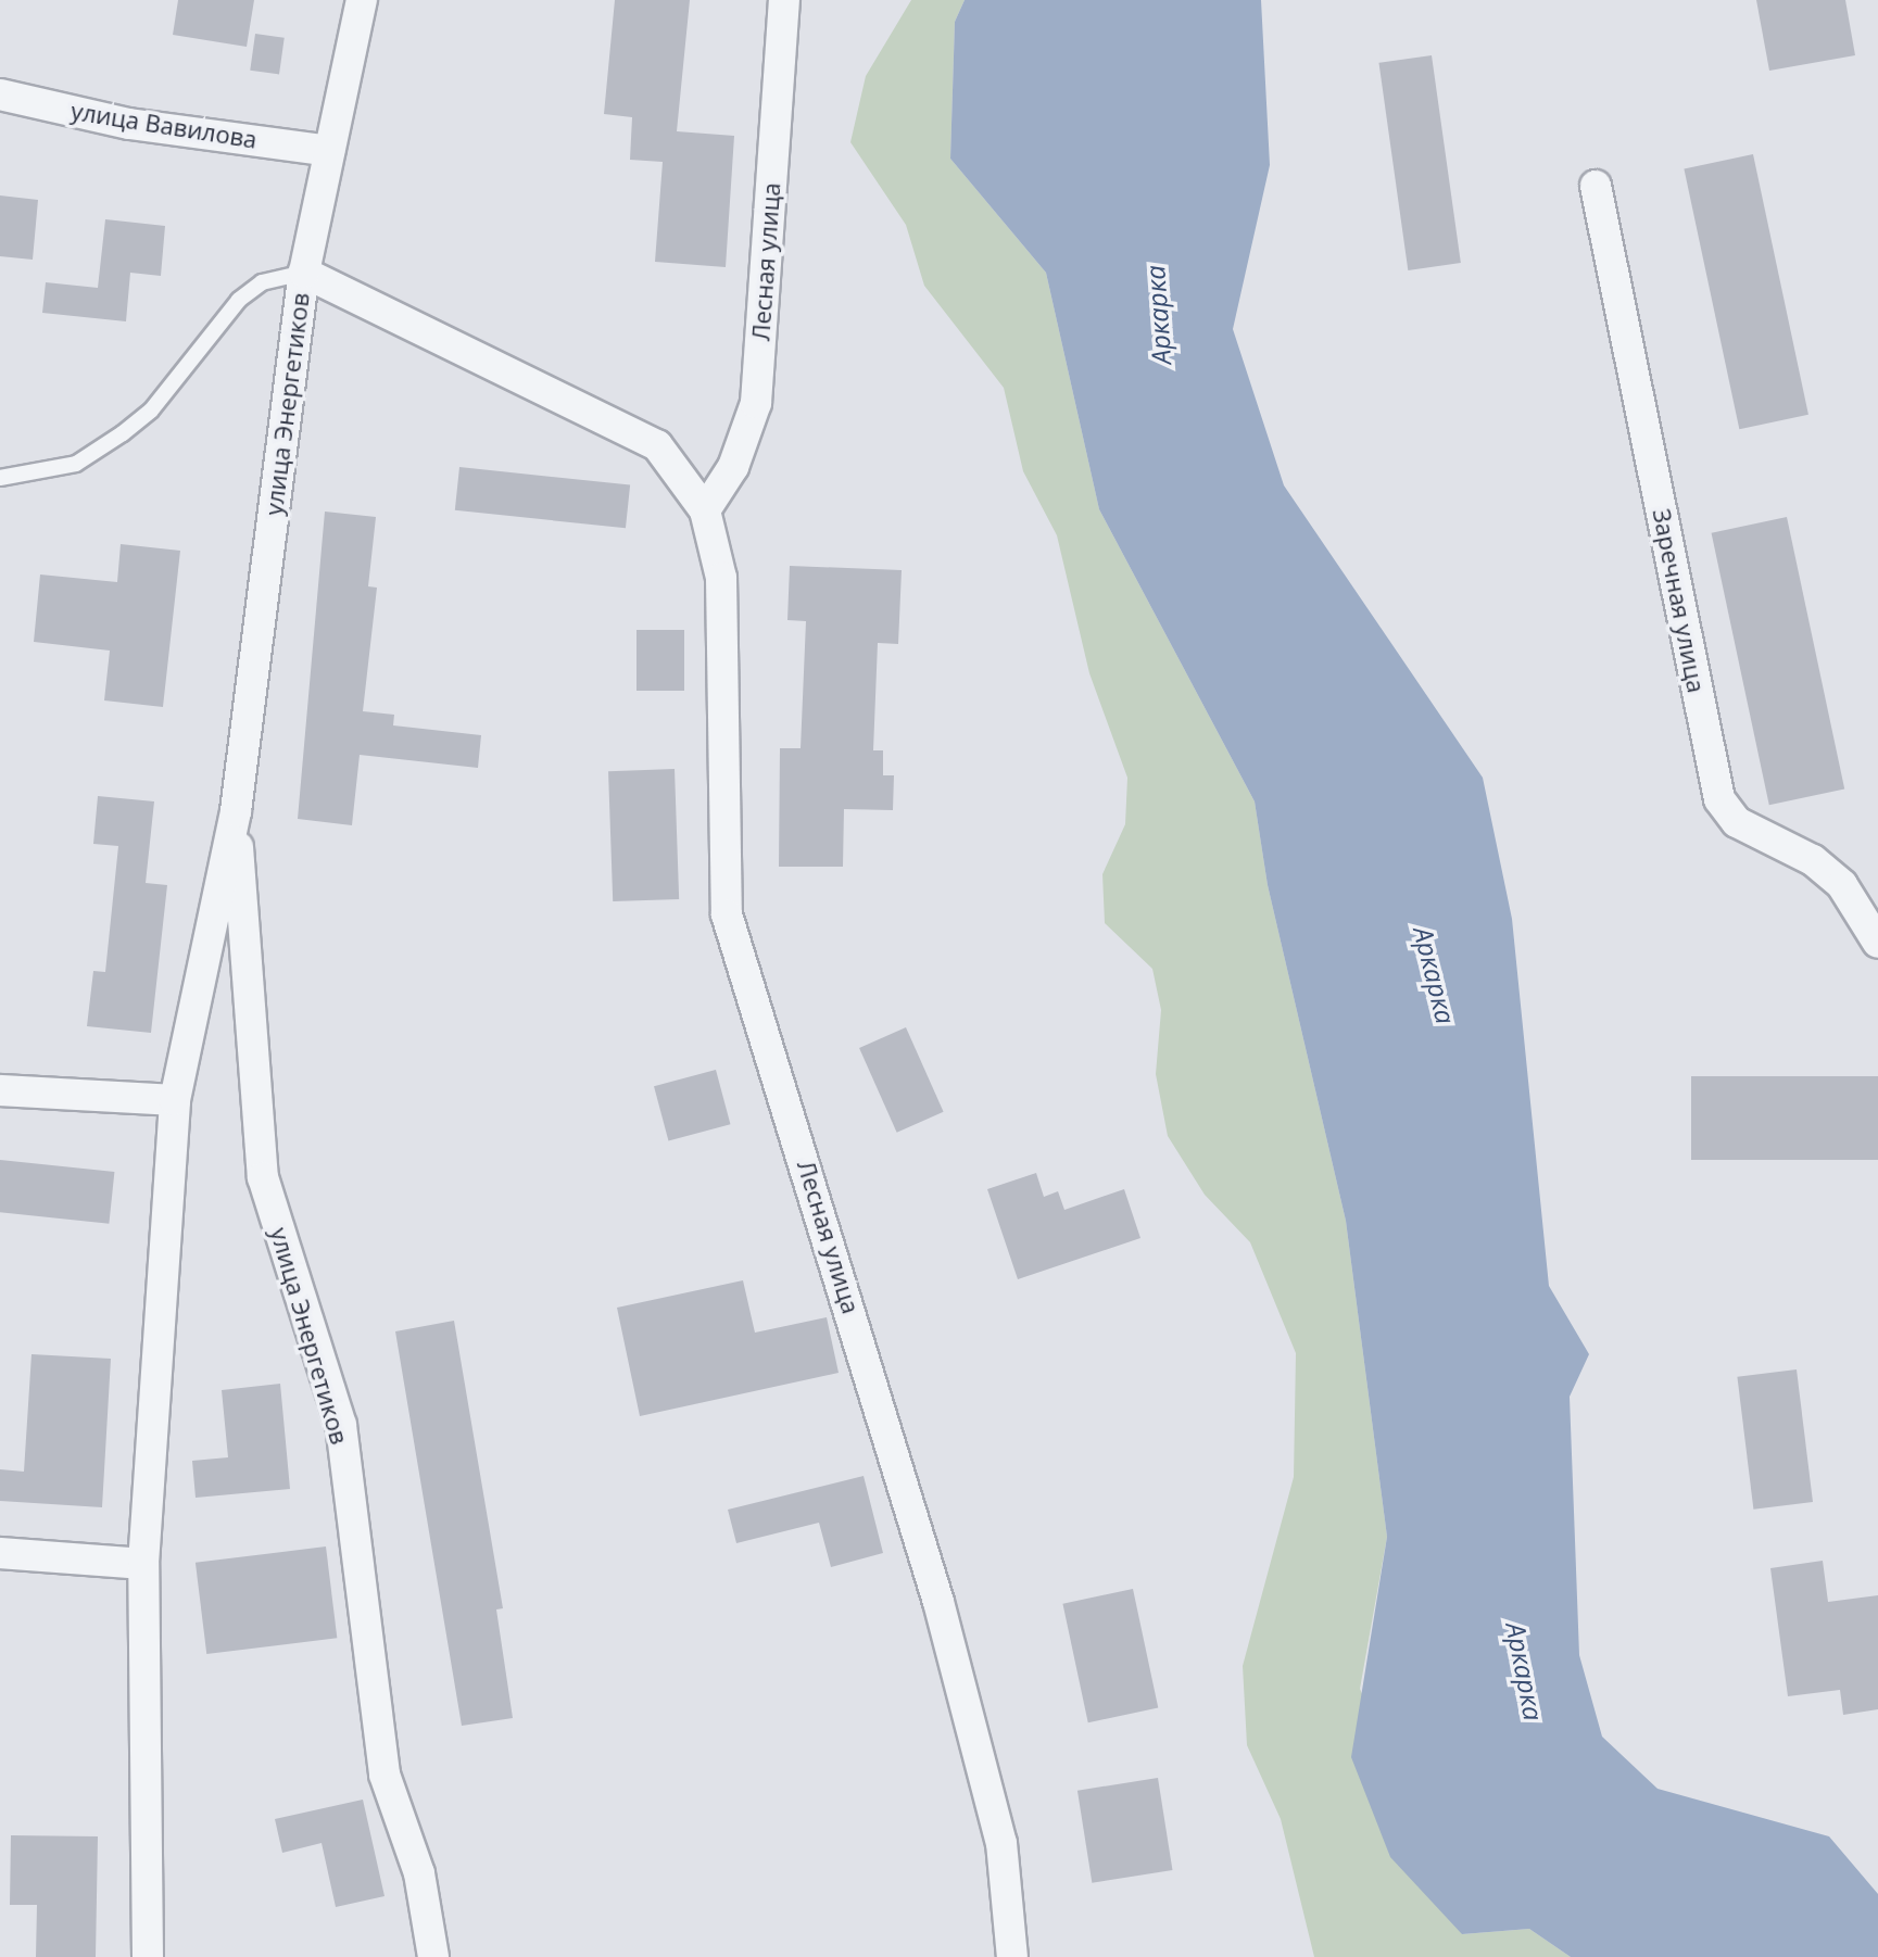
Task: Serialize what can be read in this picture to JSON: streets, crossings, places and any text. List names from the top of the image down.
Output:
{
  "streets": {
    "street": [
      "улица Вавилова",
      "Лесная улица",
      "улица Энергетиков",
      "Заречная улица"
    ]
  },
  "crossings": [
    ["улица Вавилова", "улица Энергетиков"],
    ["Лесная улица", "улица Энергетиков"]
  ],
  "water": ["Аркарка"]
}
